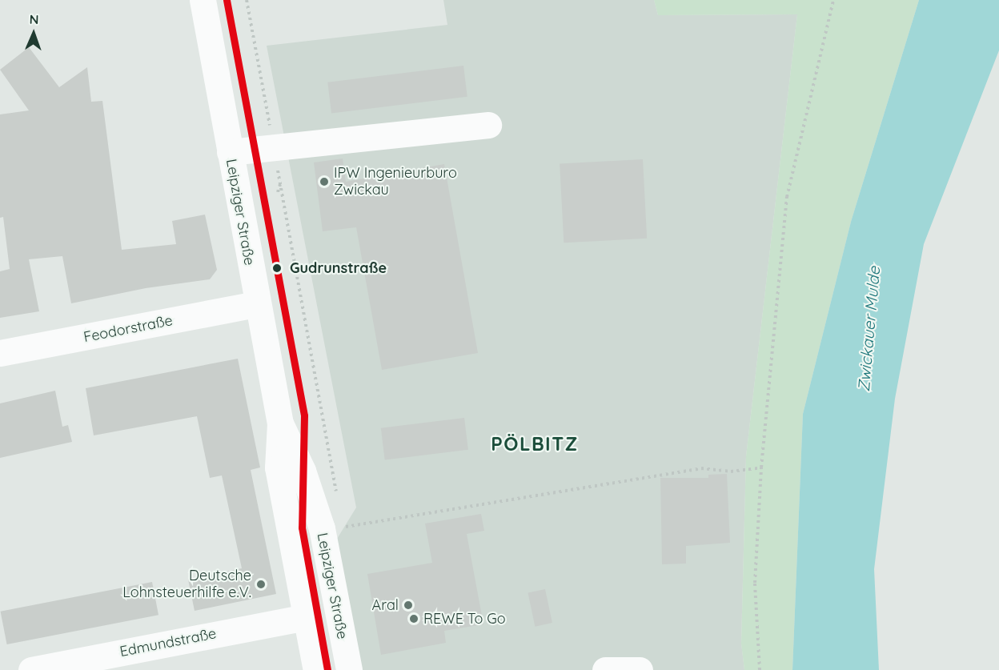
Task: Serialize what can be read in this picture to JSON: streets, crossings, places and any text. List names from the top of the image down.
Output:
{
  "streets": {
    "street": ["Leipziger Straße", "Feodorstraße", "Edmundstraße"]
  },
  "crossings": [
    ["Leipziger Straße", "Feodorstraße"],
    ["Leipziger Straße", "Edmundstraße"]
  ],
  "districts": ["PÖLBITZ"],
  "water": ["Zwickauer Mulde"],
  "places": [
    "IPW Ingenieurburo Zwickau",
    "Gudrunstraße",
    "Deutsche Lohnsteuerhilfe e.V.",
    "Aral",
    "REWE To Go"
  ],
  "north": "top"
}
